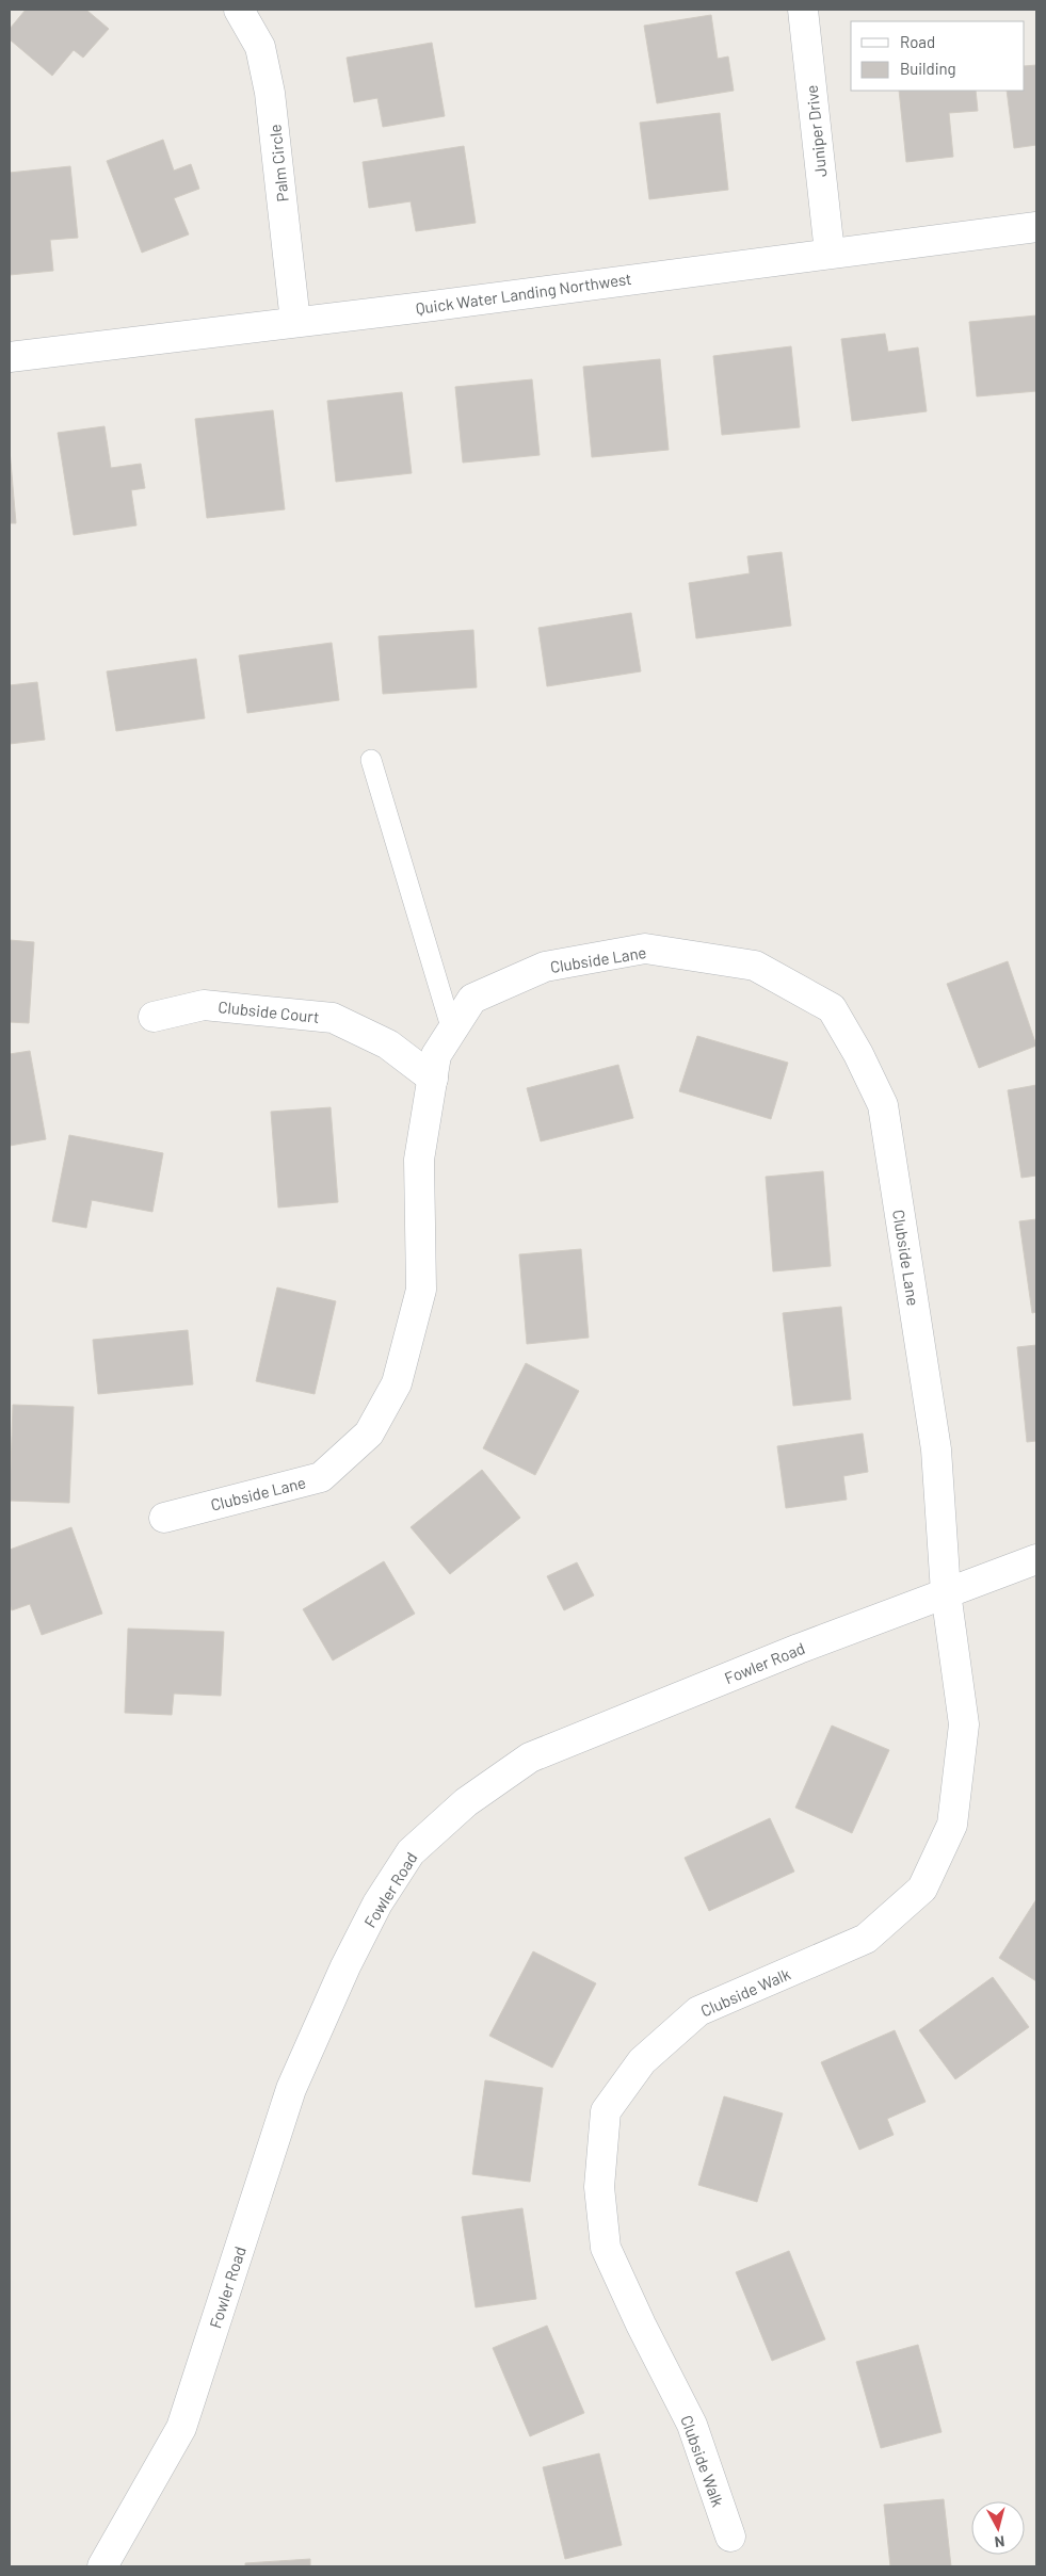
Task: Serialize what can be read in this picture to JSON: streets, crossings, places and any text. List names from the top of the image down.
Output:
{
  "streets": {
    "street": [
      "Juniper Drive",
      "Palm Circle",
      "Quick Water Landing Northwest",
      "Clubside Lane",
      "Clubside Court",
      "Fowler Road",
      "Clubside Walk"
    ]
  },
  "crossings": [
    ["Juniper Drive", "Quick Water Landing Northwest"],
    ["Palm Circle", "Quick Water Landing Northwest"],
    ["Clubside Lane", "Clubside Court"],
    ["Clubside Lane", "Fowler Road"],
    ["Clubside Lane", "Clubside Walk"],
    ["Fowler Road", "Clubside Walk"]
  ],
  "legend": ["Road", "Building"],
  "north": "bottom"
}
